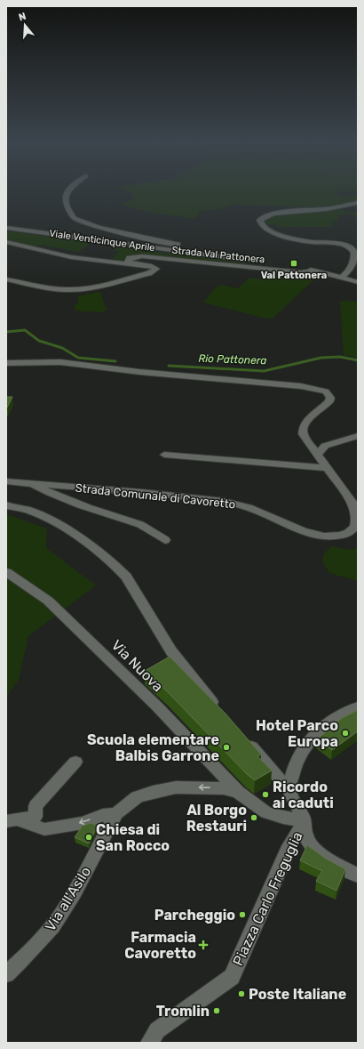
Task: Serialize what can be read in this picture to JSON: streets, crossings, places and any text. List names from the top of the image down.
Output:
{
  "streets": {
    "street": [
      "Viale Venticinque Aprile",
      "Strada Val Pattonera",
      "Strada Comunale di Cavoretto",
      "Via Nuova",
      "Via all'Asilo",
      "Piazza Carlo Freguglia"
    ]
  },
  "crossings": [
    ["Viale Venticinque Aprile", "Strada Val Pattonera"]
  ],
  "water": ["Rio Pattonera"],
  "places": {
    "transit": ["Val Pattonera"],
    "other": [
      "Hotel Parco Europa",
      "Scuola elementare Balbis Garrone",
      "Ricordo ai caduti",
      "Al Borgo Restauri",
      "Chiesa di San Rocco",
      "Parcheggio",
      "Poste Italiane",
      "Tromlin"
    ],
    "health": ["Farmacia Cavoretto"]
  },
  "north": "top"
}
